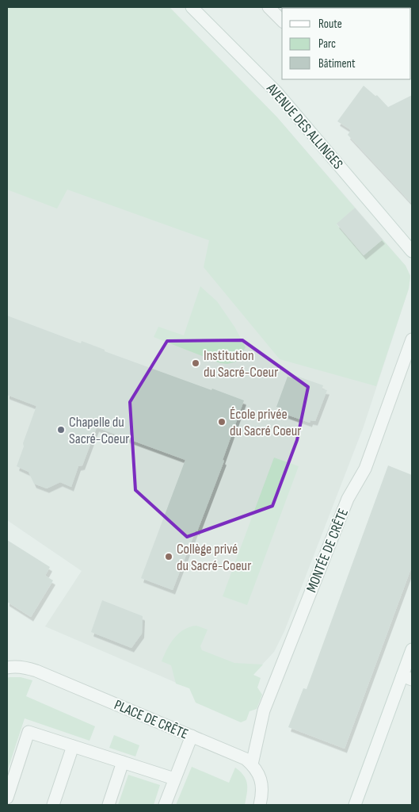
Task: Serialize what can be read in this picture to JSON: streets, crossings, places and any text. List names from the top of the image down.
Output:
{
  "streets": {
    "street": ["AVENUE DES ALLINGES", "MONTÉE DE CRÊTE", "PLACE DE CRÊTE"]
  },
  "crossings": [
    ["MONTÉE DE CRÊTE", "PLACE DE CRÊTE"]
  ],
  "places": [
    "Institution du Sacré-Coeur",
    "École privée du Sacré Coeur",
    "Chapelle du Sacré-Coeur",
    "Collège privé du Sacré-Coeur"
  ],
  "legend": ["Route", "Parc", "Bâtiment"]
}
